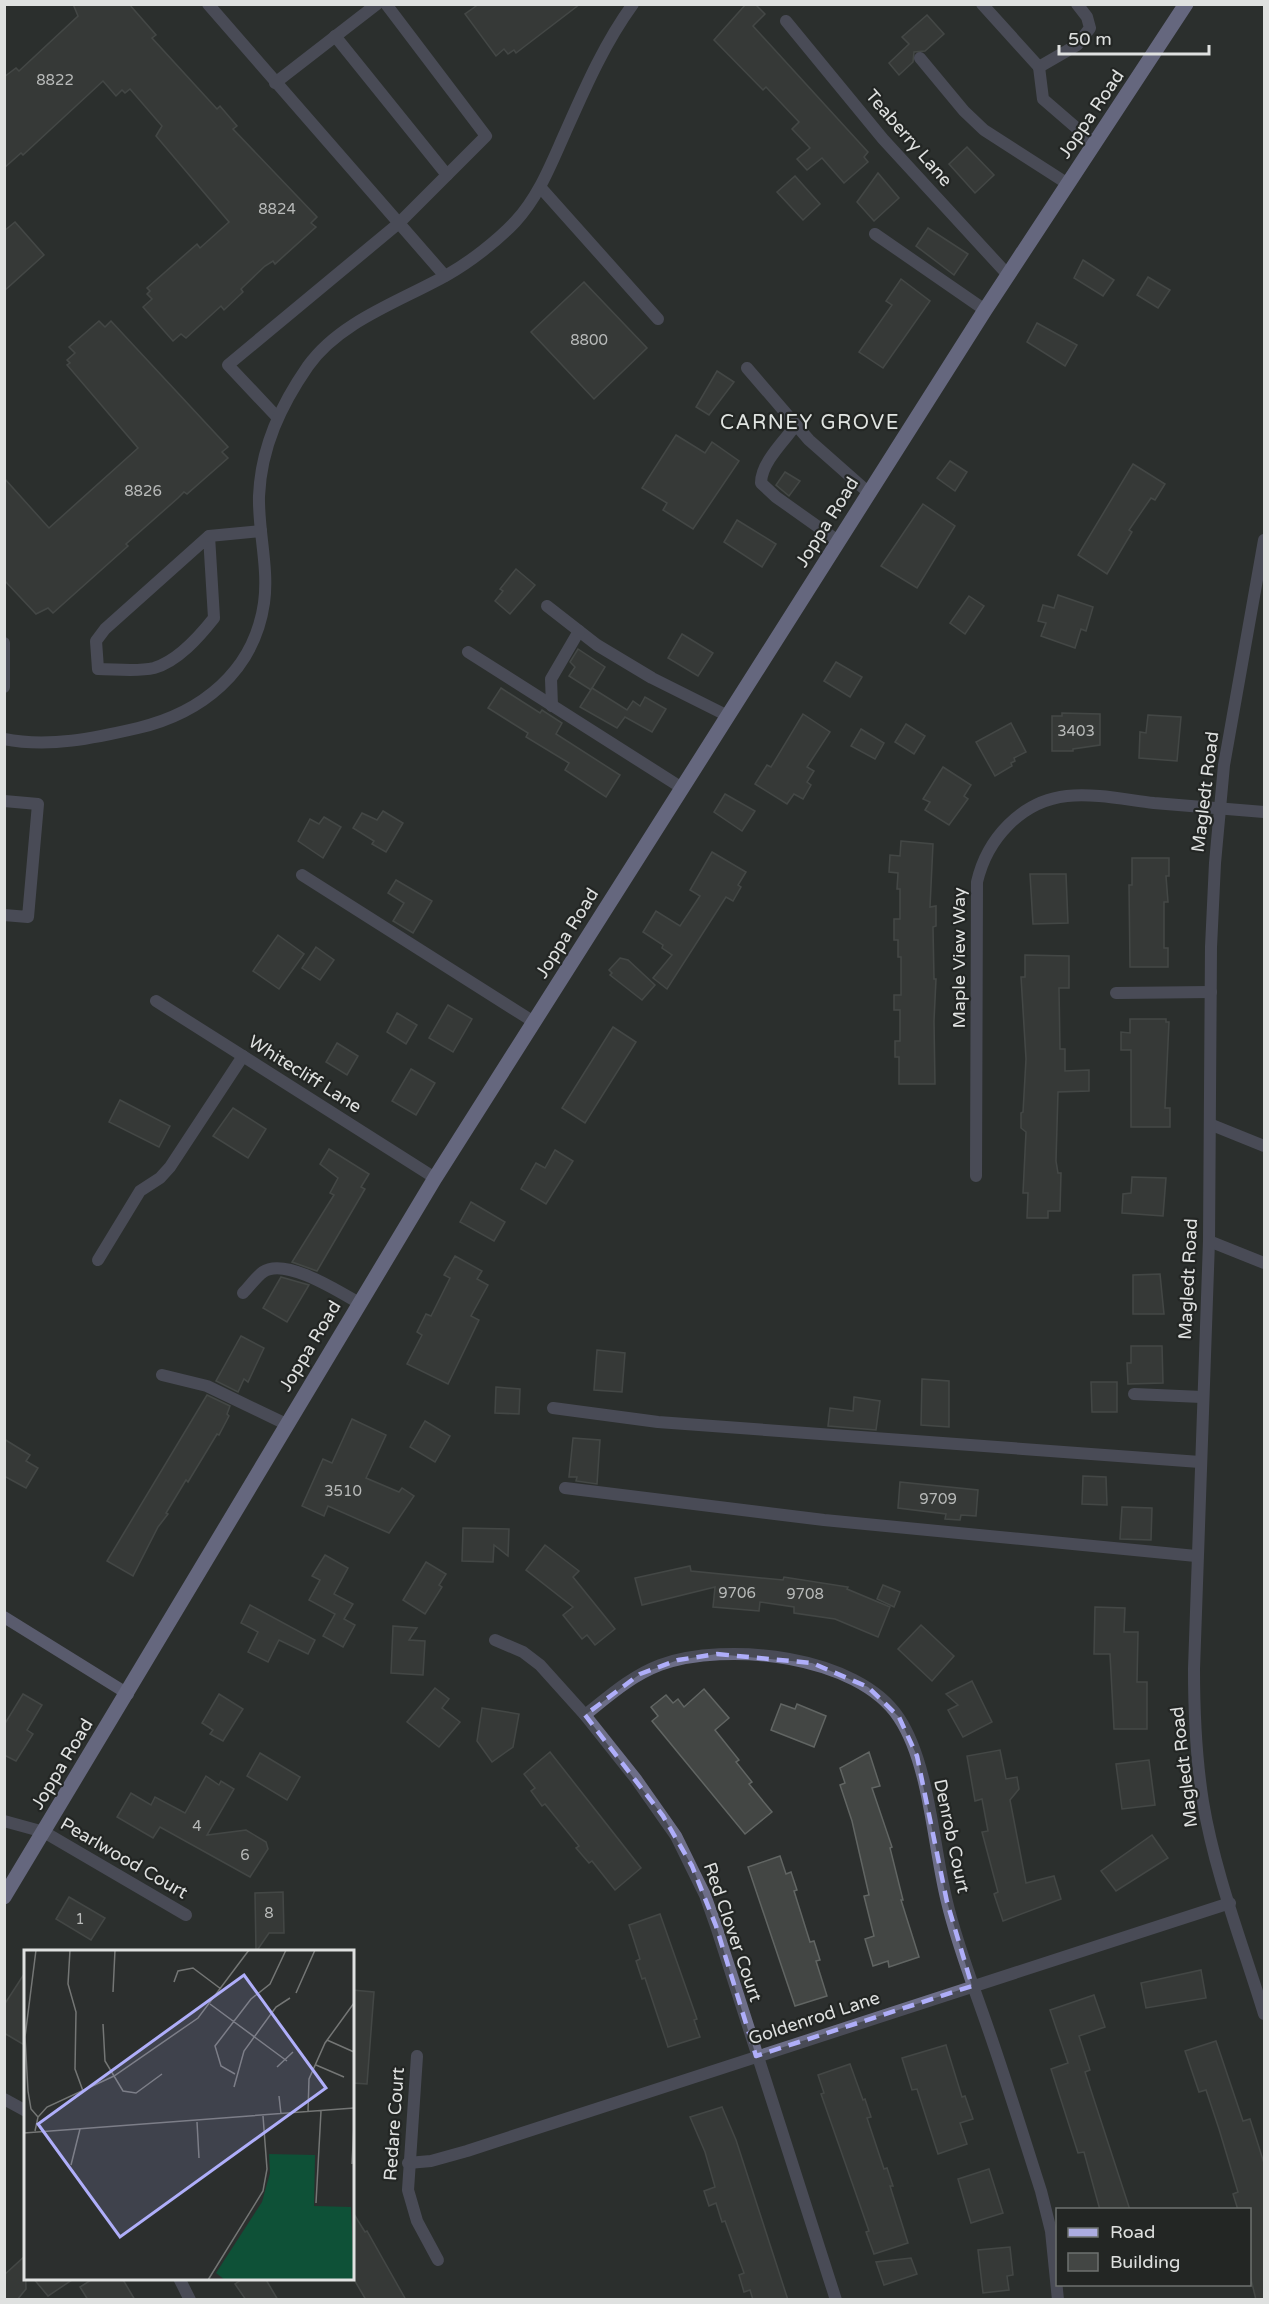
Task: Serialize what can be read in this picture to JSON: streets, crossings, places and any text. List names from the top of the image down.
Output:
{
  "streets": {
    "main road": ["Joppa Road"],
    "street": [
      "Teaberry Lane",
      "Magledt Road",
      "Maple View Way",
      "Whitecliff Lane",
      "Denrob Court",
      "Pearlwood Court",
      "Red Clover Court",
      "Goldenrod Lane",
      "Redare Court"
    ]
  },
  "crossings": [
    ["Joppa Road", "Teaberry Lane"],
    ["Joppa Road", "Whitecliff Lane"],
    ["Joppa Road", "Pearlwood Court"],
    ["Magledt Road", "Maple View Way"],
    ["Magledt Road", "Goldenrod Lane"],
    ["Denrob Court", "Red Clover Court"],
    ["Denrob Court", "Goldenrod Lane"],
    ["Red Clover Court", "Goldenrod Lane"],
    ["Goldenrod Lane", "Redare Court"]
  ],
  "districts": ["CARNEY GROVE"],
  "house_numbers": [
    "8822",
    "8824",
    "8800",
    "8826",
    "3403",
    "3510",
    "9709",
    "9706",
    "9708",
    "4",
    "6",
    "8",
    "1"
  ],
  "legend": ["Road", "Building"],
  "scale_bar": "50 m"
}
